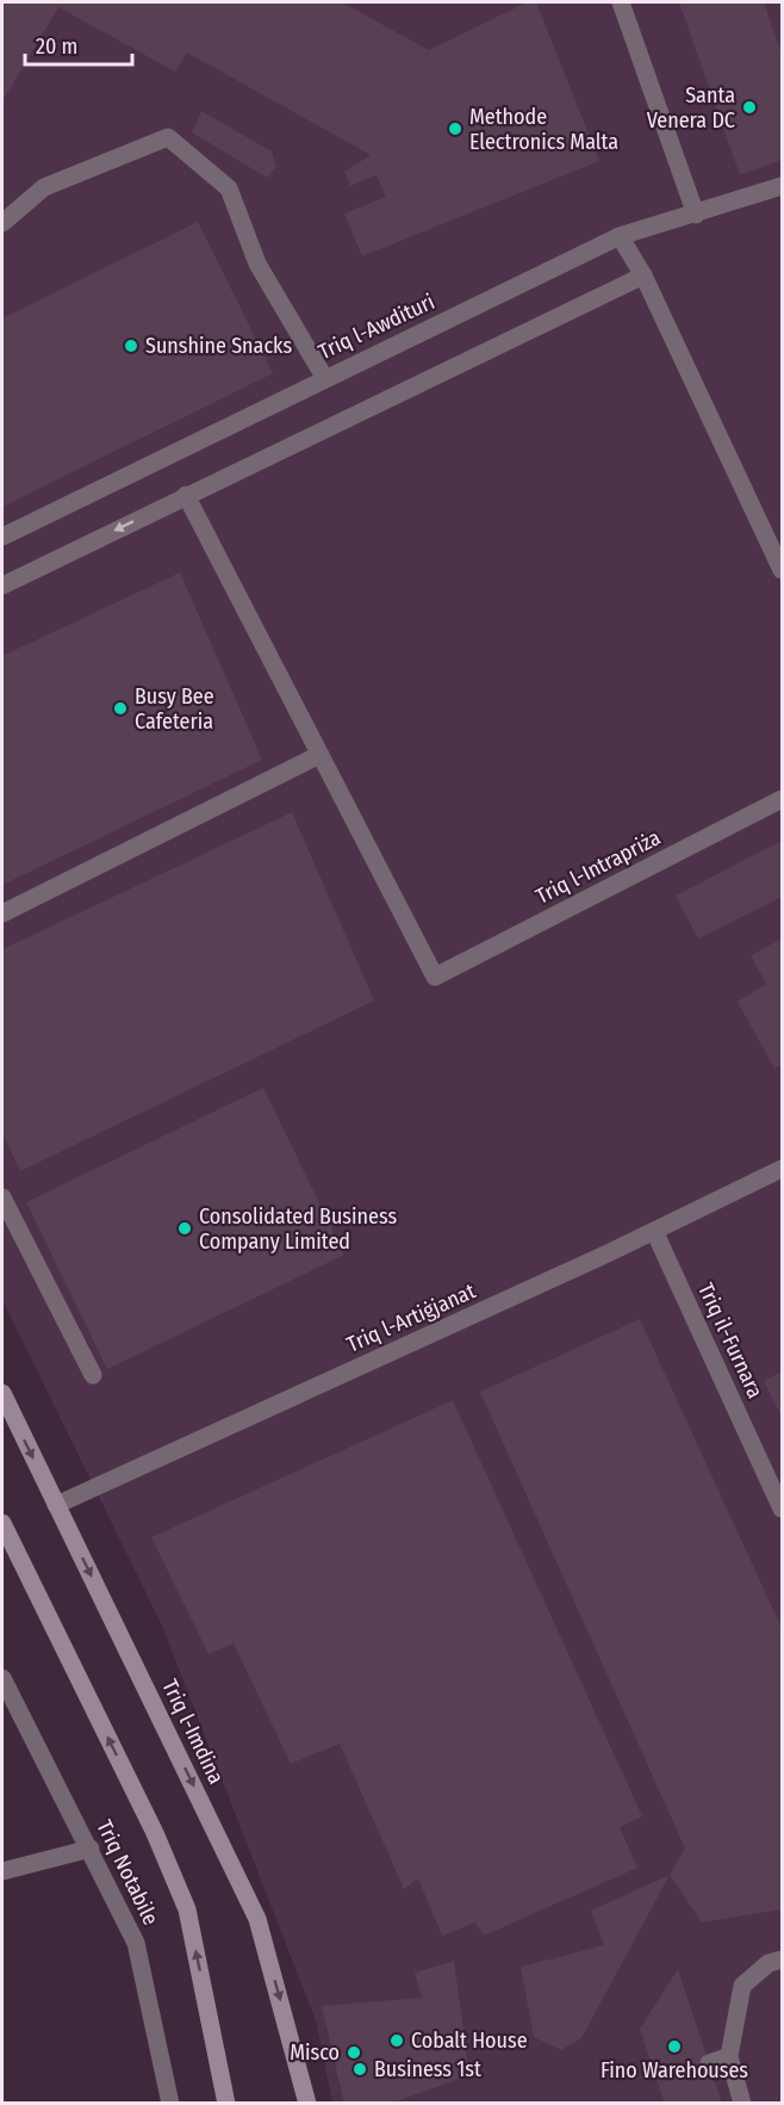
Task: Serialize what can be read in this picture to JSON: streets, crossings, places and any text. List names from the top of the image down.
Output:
{
  "streets": {
    "main road": ["Triq l-Imdina"],
    "street": [
      "Triq l-Awdituri",
      "Triq l-Intrapriża",
      "Triq l-Artiġjanat",
      "Triq il-Furnara",
      "Triq Notabile"
    ]
  },
  "crossings": [
    ["Triq l-Artiġjanat", "Triq il-Furnara"],
    ["Triq l-Artiġjanat", "Triq l-Imdina"]
  ],
  "places": [
    "Santa Venera DC",
    "Methode Electronics Malta",
    "Sunshine Snacks",
    "Busy Bee Cafeteria",
    "Consolidated Business Company Limited",
    "Cobalt House",
    "Fino Warehouses",
    "Misco",
    "Business 1st"
  ],
  "scale_bar": "20 m"
}
